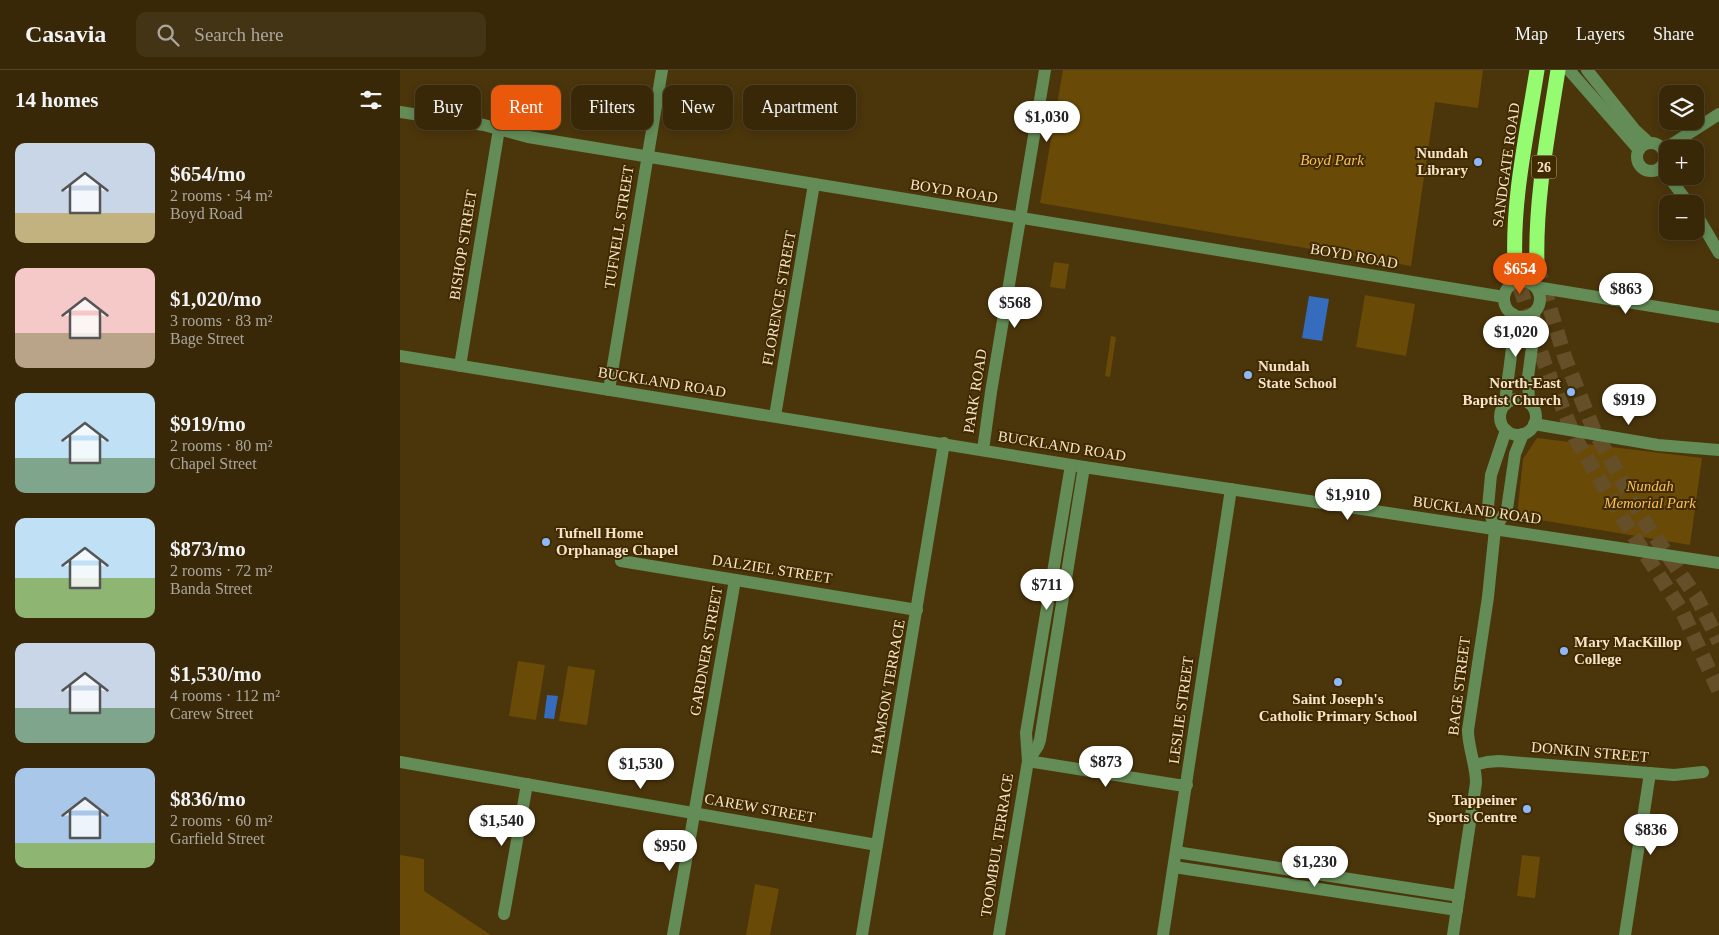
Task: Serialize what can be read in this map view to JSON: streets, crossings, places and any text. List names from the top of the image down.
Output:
{
  "streets": {
    "highway": ["SANDGATE ROAD", "26"],
    "street": [
      "BOYD ROAD",
      "TUFNELL STREET",
      "BISHOP STREET",
      "FLORENCE STREET",
      "BUCKLAND ROAD",
      "PARK ROAD",
      "DALZIEL STREET",
      "GARDNER STREET",
      "BAGE STREET",
      "HAMSON TERRACE",
      "LESLIE STREET",
      "DONKIN STREET",
      "CAREW STREET",
      "TOOMBUL TERRACE"
    ]
  },
  "crossings": [
    ["BOYD ROAD", "TUFNELL STREET"],
    ["BOYD ROAD", "FLORENCE STREET"],
    ["BOYD ROAD", "PARK ROAD"],
    ["TUFNELL STREET", "BUCKLAND ROAD"],
    ["BISHOP STREET", "BUCKLAND ROAD"],
    ["FLORENCE STREET", "BUCKLAND ROAD"],
    ["BUCKLAND ROAD", "PARK ROAD"],
    ["BUCKLAND ROAD", "BAGE STREET"],
    ["BUCKLAND ROAD", "HAMSON TERRACE"],
    ["BUCKLAND ROAD", "LESLIE STREET"],
    ["BUCKLAND ROAD", "TOOMBUL TERRACE"],
    ["DALZIEL STREET", "GARDNER STREET"],
    ["DALZIEL STREET", "HAMSON TERRACE"],
    ["GARDNER STREET", "CAREW STREET"],
    ["BAGE STREET", "DONKIN STREET"],
    ["HAMSON TERRACE", "CAREW STREET"]
  ],
  "parks": ["Boyd Park", "Nundah Memorial Park"],
  "places": [
    "Nundah Library",
    "Nundah State School",
    "North-East Baptist Church",
    "Tufnell Home Orphanage Chapel",
    "Mary MacKillop College",
    "Saint Joseph's Catholic Primary School",
    "Tappeiner Sports Centre"
  ],
  "page": {
    "header": "Casavia",
    "search": "Search here",
    "nav": ["Map", "Layers", "Share"],
    "heading": "14 homes",
    "map_buttons": ["+", "−"],
    "chip": [
      "Buy",
      "Rent",
      "Filters",
      "New",
      "Apartment"
    ],
    "price": [
      "$1,030",
      "$654",
      "$863",
      "$568",
      "$1,020",
      "$919",
      "$1,910",
      "$711",
      "$873",
      "$1,530",
      "$1,540",
      "$836",
      "$950",
      "$1,230"
    ],
    "list": [
      {
        "name": "$654/mo",
        "note": "2 rooms · 54 m² · Boyd Road"
      },
      {
        "name": "$1,020/mo",
        "note": "3 rooms · 83 m² · Bage Street"
      },
      {
        "name": "$919/mo",
        "note": "2 rooms · 80 m² · Chapel Street"
      },
      {
        "name": "$873/mo",
        "note": "2 rooms · 72 m² · Banda Street"
      },
      {
        "name": "$1,530/mo",
        "note": "4 rooms · 112 m² · Carew Street"
      },
      {
        "name": "$836/mo",
        "note": "2 rooms · 60 m² · Garfield Street"
      }
    ]
  }
}
